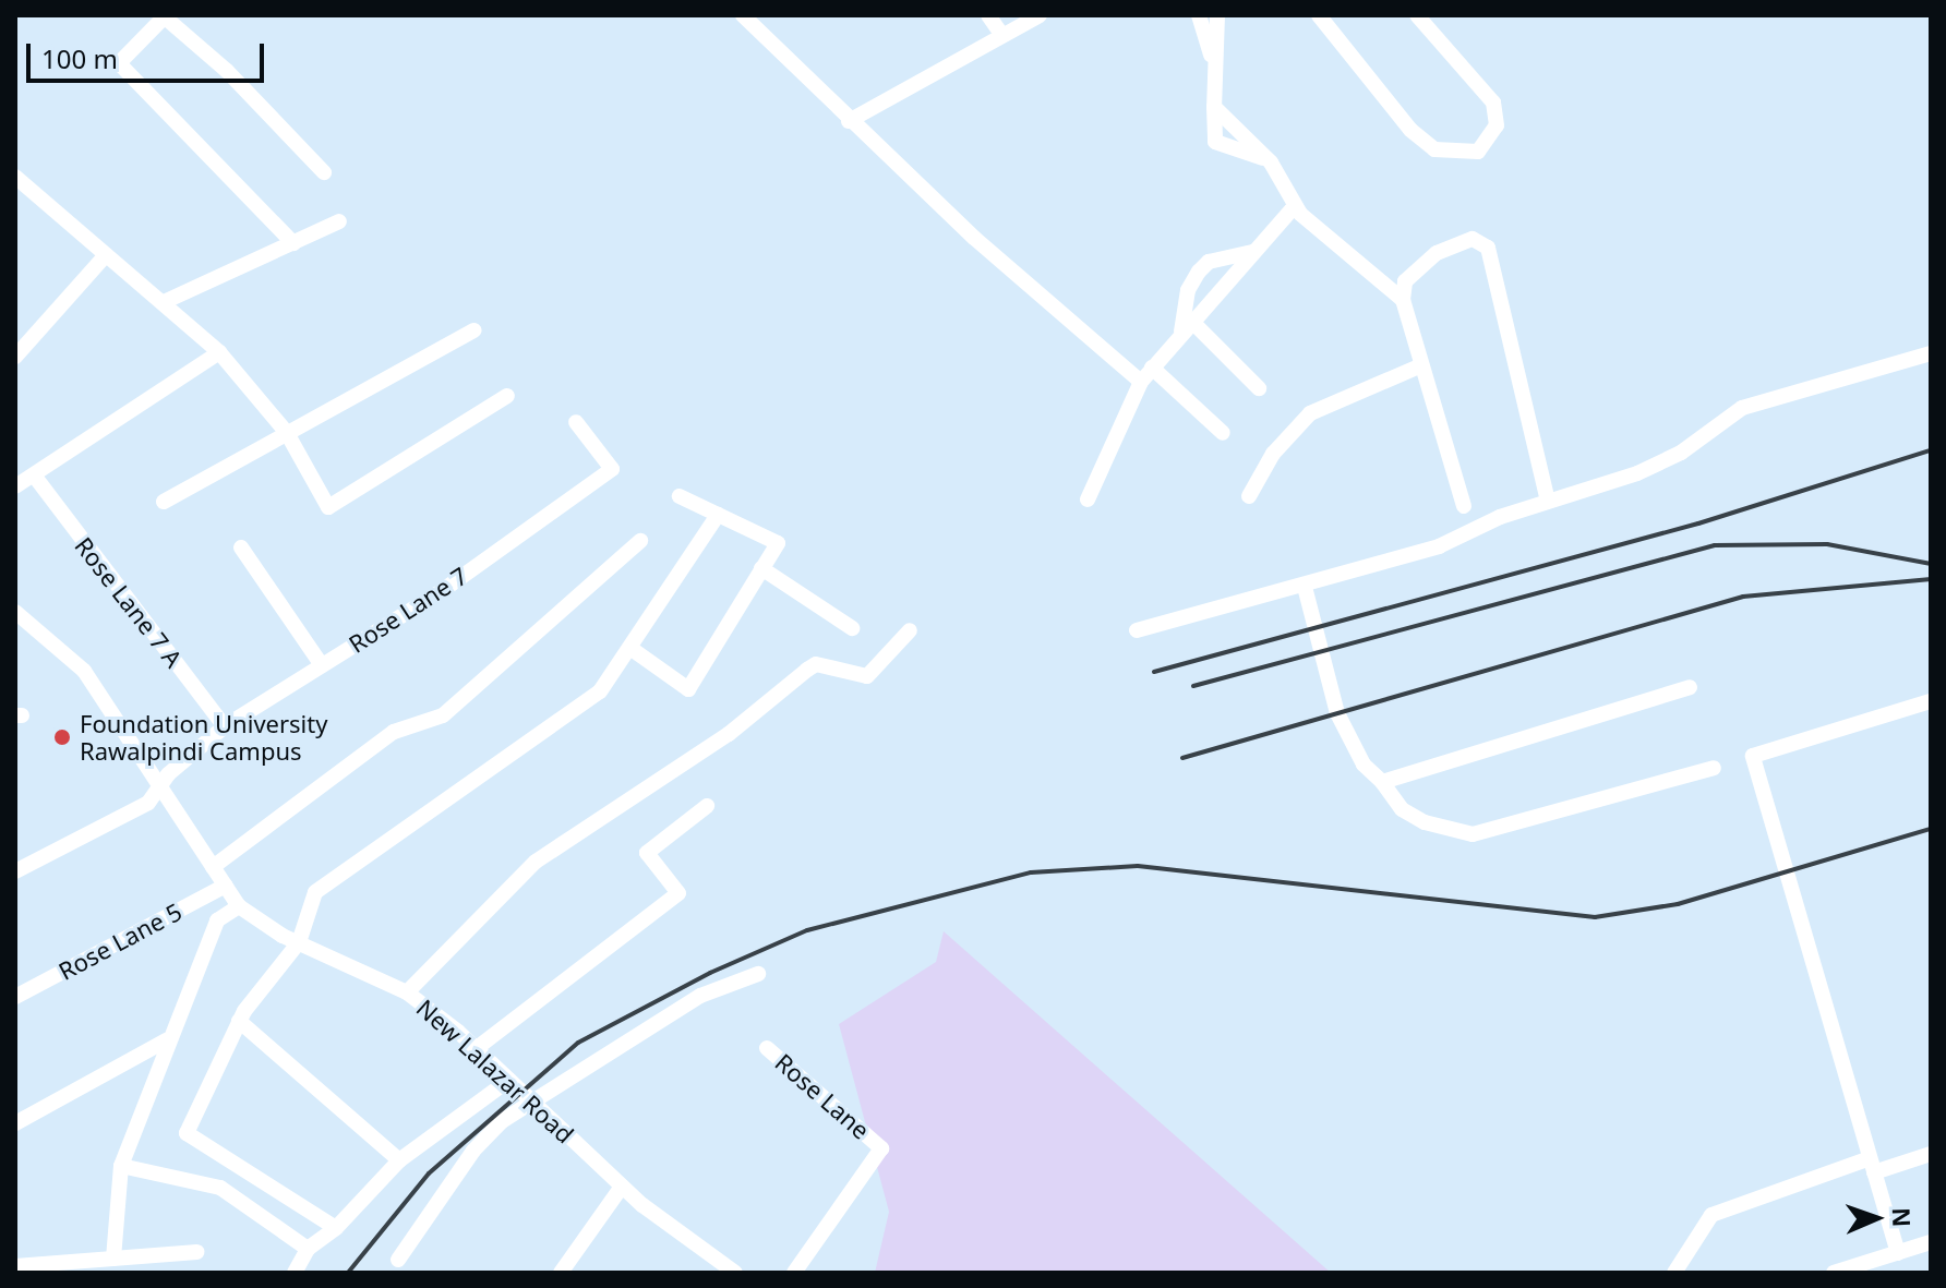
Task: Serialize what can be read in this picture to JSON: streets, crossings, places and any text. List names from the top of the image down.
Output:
{
  "streets": {
    "street": [
      "Rose Lane 7 A",
      "Rose Lane 7",
      "Rose Lane 5",
      "New Lalazar Road",
      "Rose Lane"
    ]
  },
  "crossings": [
    ["Rose Lane 7 A", "Rose Lane 7"],
    ["Rose Lane 7", "New Lalazar Road"],
    ["Rose Lane 5", "New Lalazar Road"]
  ],
  "places": ["Foundation University Rawalpindi Campus"],
  "scale_bar": "100 m",
  "north": "right"
}
